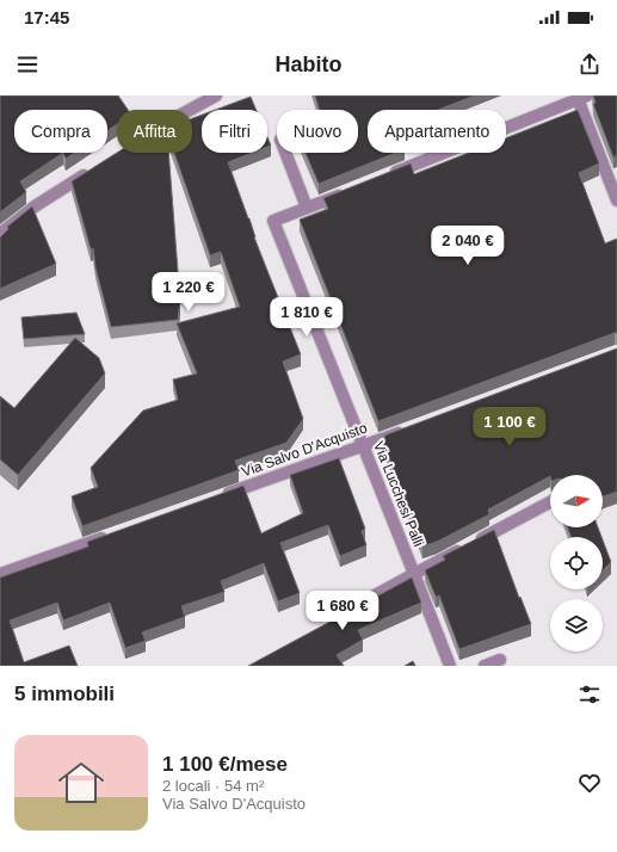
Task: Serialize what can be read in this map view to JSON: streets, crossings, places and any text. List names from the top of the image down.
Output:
{
  "streets": {
    "street": ["Via Salvo D'Acquisto", "Via Lucchesi Palli"]
  },
  "crossings": [
    ["Via Salvo D'Acquisto", "Via Lucchesi Palli"]
  ],
  "north": "right",
  "page": {
    "status": "17:45",
    "header": "Habito",
    "chip": [
      "Compra",
      "Affitta",
      "Filtri",
      "Nuovo",
      "Appartamento"
    ],
    "price": [
      "2 040 €",
      "1 220 €",
      "1 810 €",
      "1 100 €",
      "1 680 €"
    ],
    "heading": "5 immobili",
    "list": [
      {
        "name": "1 100 €/mese",
        "note": "2 locali · 54 m² · Via Salvo D'Acquisto"
      }
    ]
  }
}
